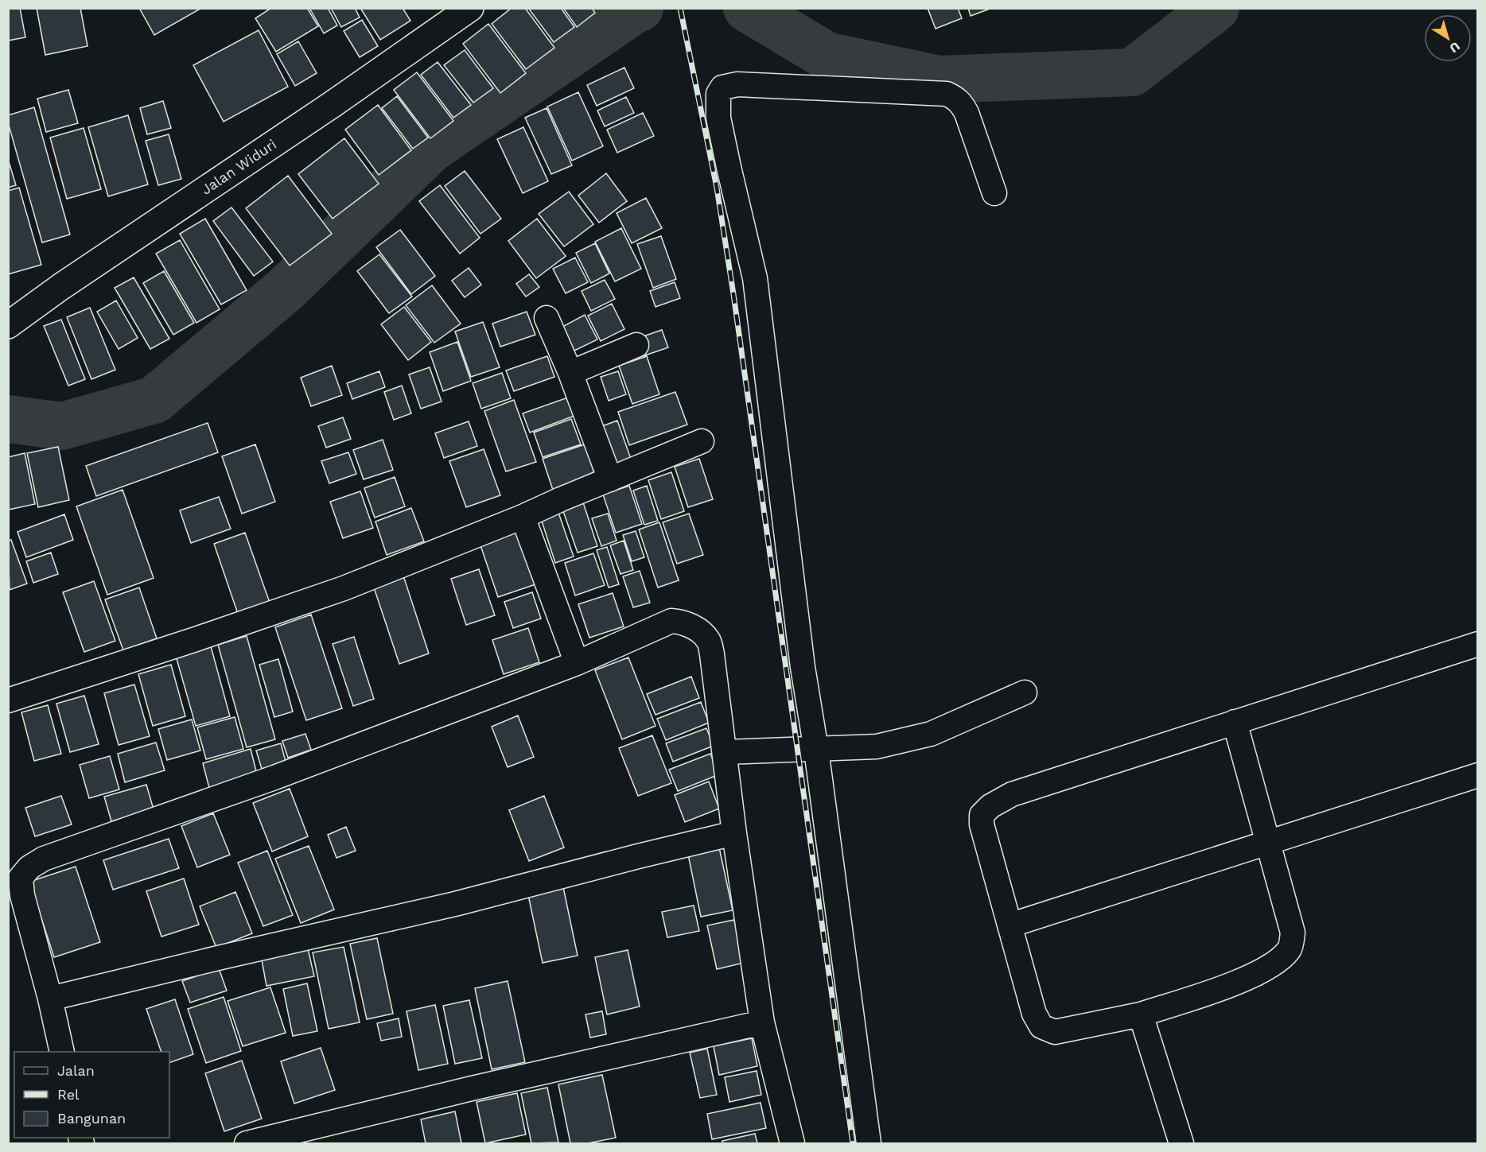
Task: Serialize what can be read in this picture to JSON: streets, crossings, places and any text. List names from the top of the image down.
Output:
{
  "streets": {
    "main road": ["Jalan Widuri"]
  },
  "legend": ["Jalan", "Rel", "Bangunan"],
  "north": "bottom right"
}
